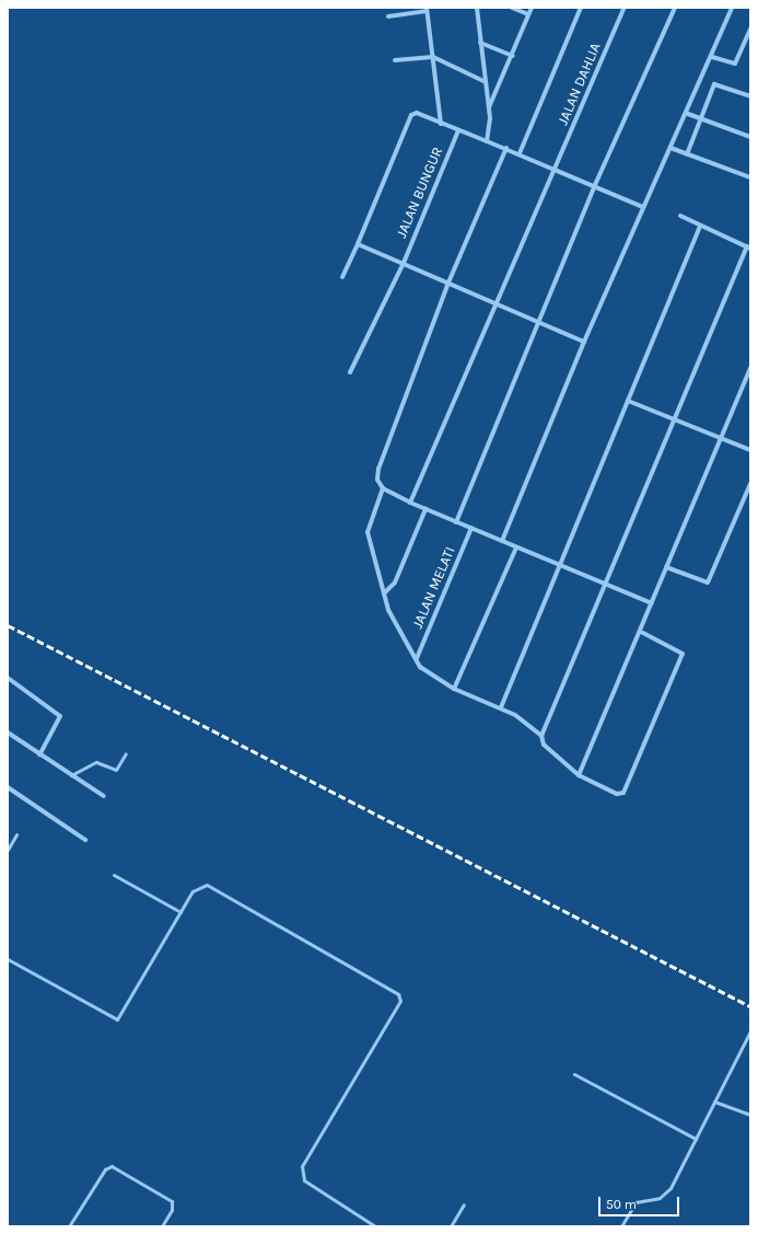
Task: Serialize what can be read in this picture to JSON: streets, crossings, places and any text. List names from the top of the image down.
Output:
{
  "streets": {
    "street": ["JALAN DAHLIA", "JALAN BUNGUR", "JALAN MELATI"]
  },
  "scale_bar": "50 m"
}
